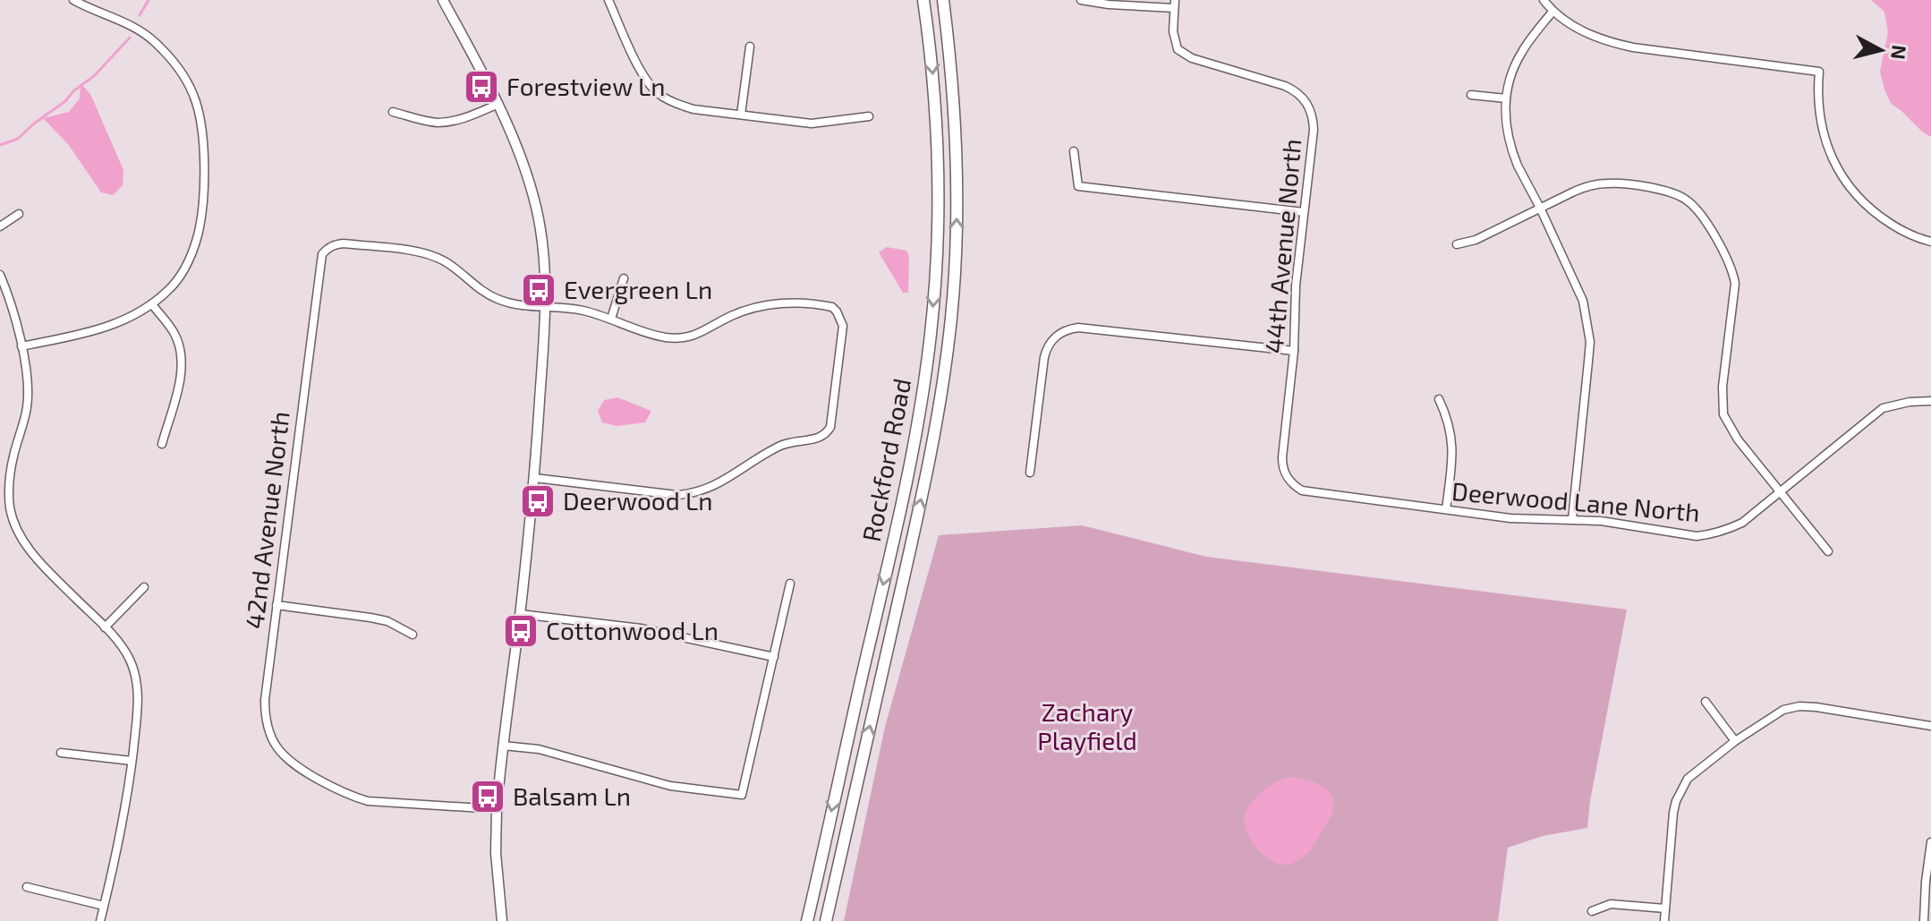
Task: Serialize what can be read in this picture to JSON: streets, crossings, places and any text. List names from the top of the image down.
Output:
{
  "streets": {
    "main road": ["Rockford Road"],
    "street": ["44th Avenue North", "Deerwood Lane North", "42nd Avenue North"]
  },
  "crossings": [
    ["44th Avenue North", "Deerwood Lane North"]
  ],
  "parks": ["Zachary Playfield"],
  "places": {
    "bus stop": [
      "Forestview Ln",
      "Evergreen Ln",
      "Deerwood Ln",
      "Cottonwood Ln",
      "Balsam Ln"
    ]
  },
  "north": "right"
}
